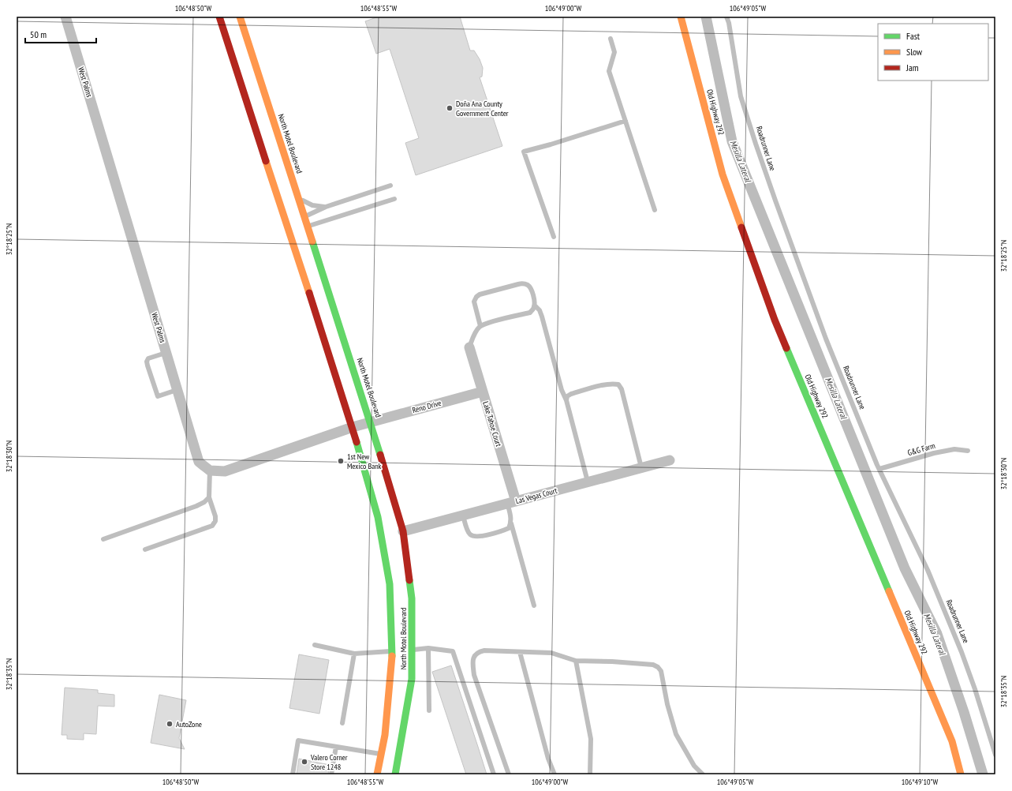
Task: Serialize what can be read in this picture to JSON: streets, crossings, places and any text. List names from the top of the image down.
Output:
{
  "streets": {
    "main road": ["Old Highway 292", "North Motel Boulevard"],
    "street": [
      "West Palms",
      "Reno Drive",
      "Lake Tahoe Court",
      "Las Vegas Court"
    ],
    "lane": ["Roadrunner Lane", "G&G Farm"]
  },
  "crossings": [
    ["North Motel Boulevard", "Reno Drive"],
    ["North Motel Boulevard", "Las Vegas Court"],
    ["Roadrunner Lane", "G&G Farm"],
    ["Reno Drive", "Lake Tahoe Court"],
    ["Lake Tahoe Court", "Las Vegas Court"]
  ],
  "water": ["Mesilla Lateral"],
  "places": [
    "Doña Ana County Government Center",
    "1st New Mexico Bank",
    "AutoZone",
    "Valero Corner Store 1248"
  ],
  "legend": ["Fast", "Slow", "Jam"],
  "scale_bar": "50 m",
  "coordinates": [
    "106°48'50\"W",
    "106°48'55\"W",
    "106°49'00\"W",
    "106°49'05\"W",
    "32°18'25\"N",
    "32°18'30\"N",
    "32°18'35\"N",
    "106°49'10\"W"
  ]
}
